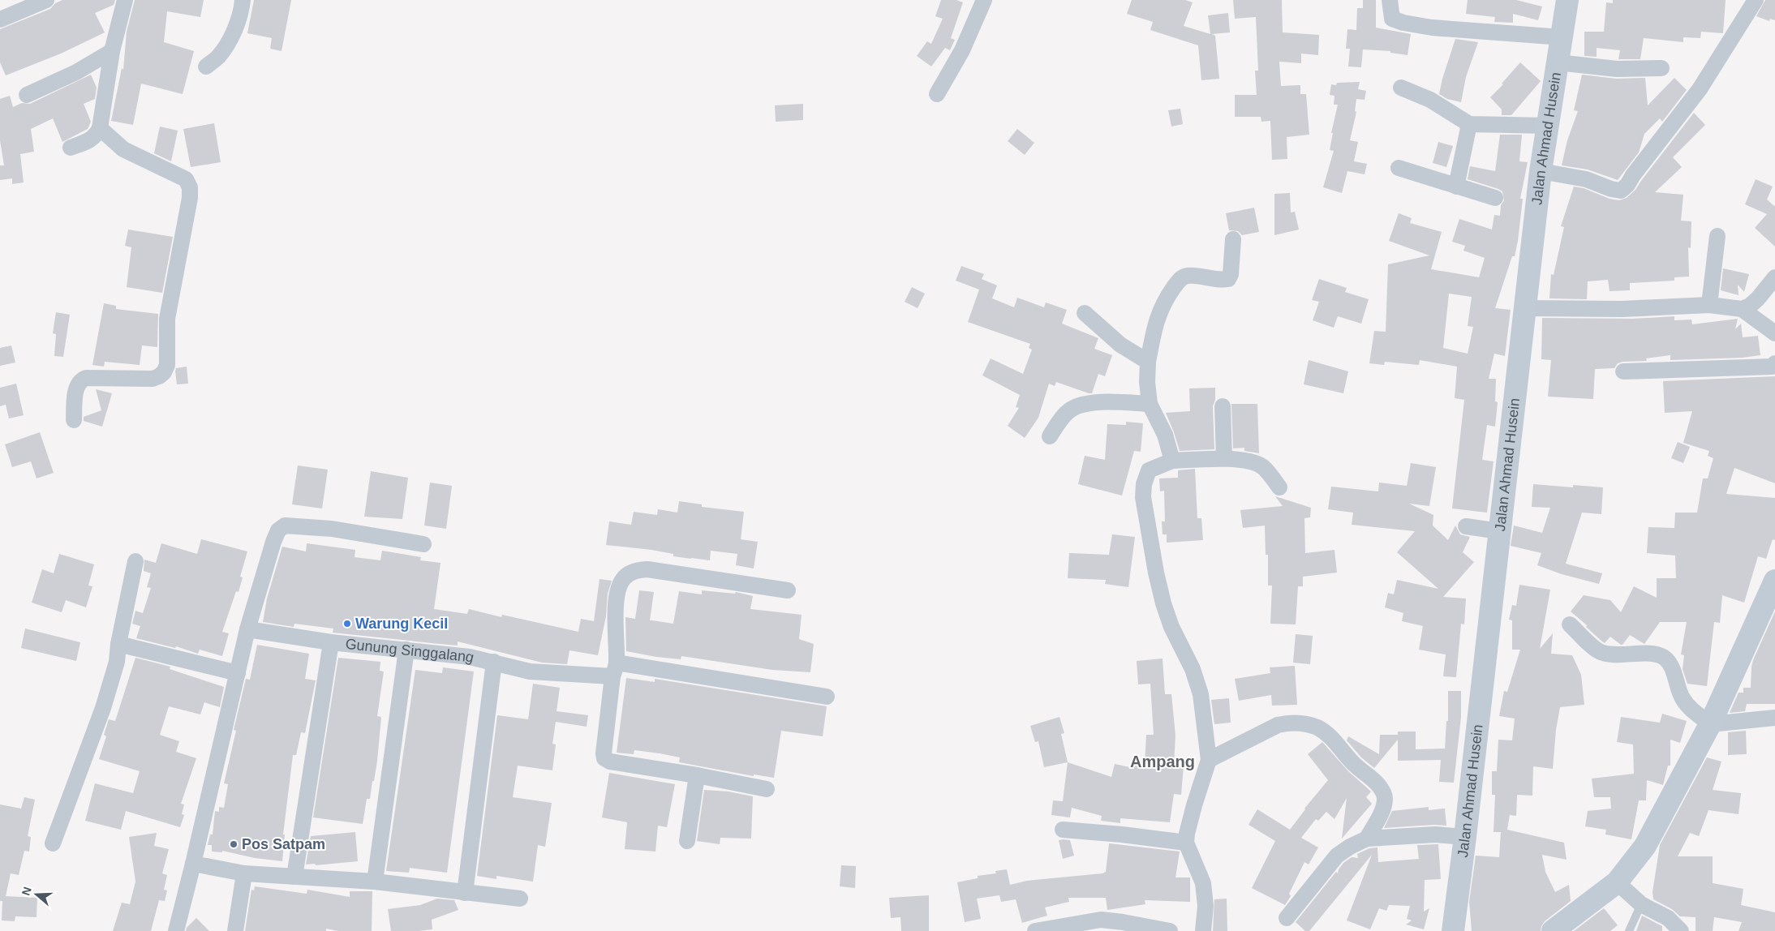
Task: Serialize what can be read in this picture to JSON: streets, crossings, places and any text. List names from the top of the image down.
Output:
{
  "streets": {
    "main road": ["Jalan Ahmad Husein"],
    "street": ["Gunung Singgalang"]
  },
  "districts": ["Ampang"],
  "places": ["Warung Kecil", "Pos Satpam"],
  "north": "left"
}
